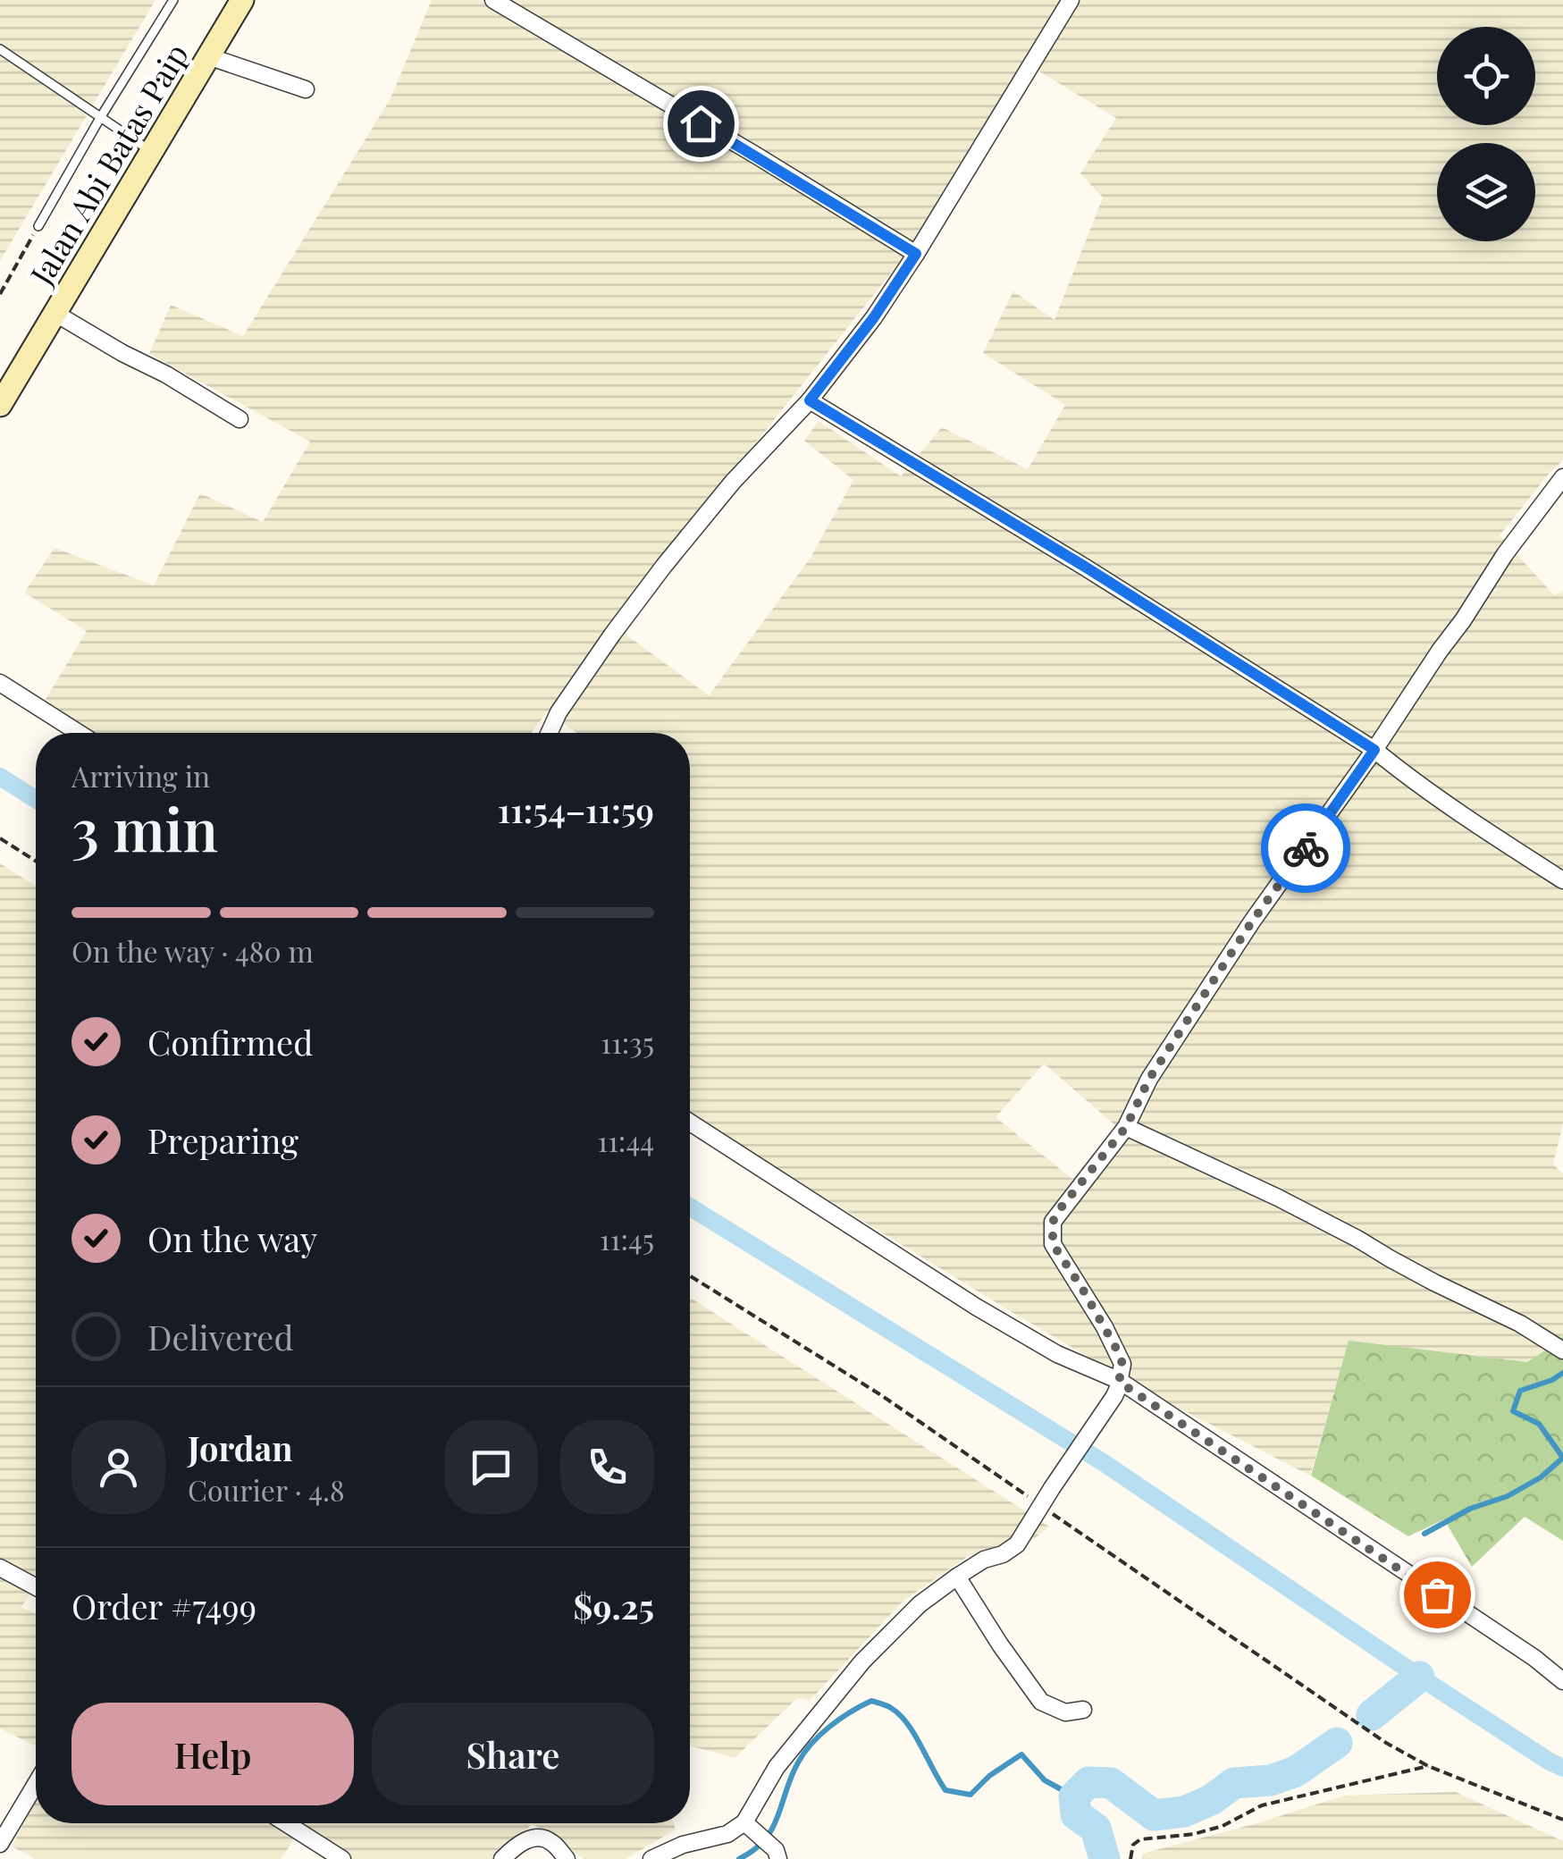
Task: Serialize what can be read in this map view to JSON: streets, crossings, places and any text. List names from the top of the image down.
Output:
{
  "streets": {
    "main road": ["Jalan Abi Batas Paip"]
  },
  "page": {
    "heading": ["3 min", "Arriving in", "11:54–11:59"],
    "panel": [
      "Jordan",
      "Courier · 4.8",
      "Order #7499",
      "$9.25"
    ],
    "bar": "On the way · 480 m",
    "list": [
      ["Confirmed", "11:35"],
      ["Preparing", "11:44"],
      ["On the way", "11:45"],
      "Delivered"
    ],
    "buttons": ["Help", "Share"]
  }
}
